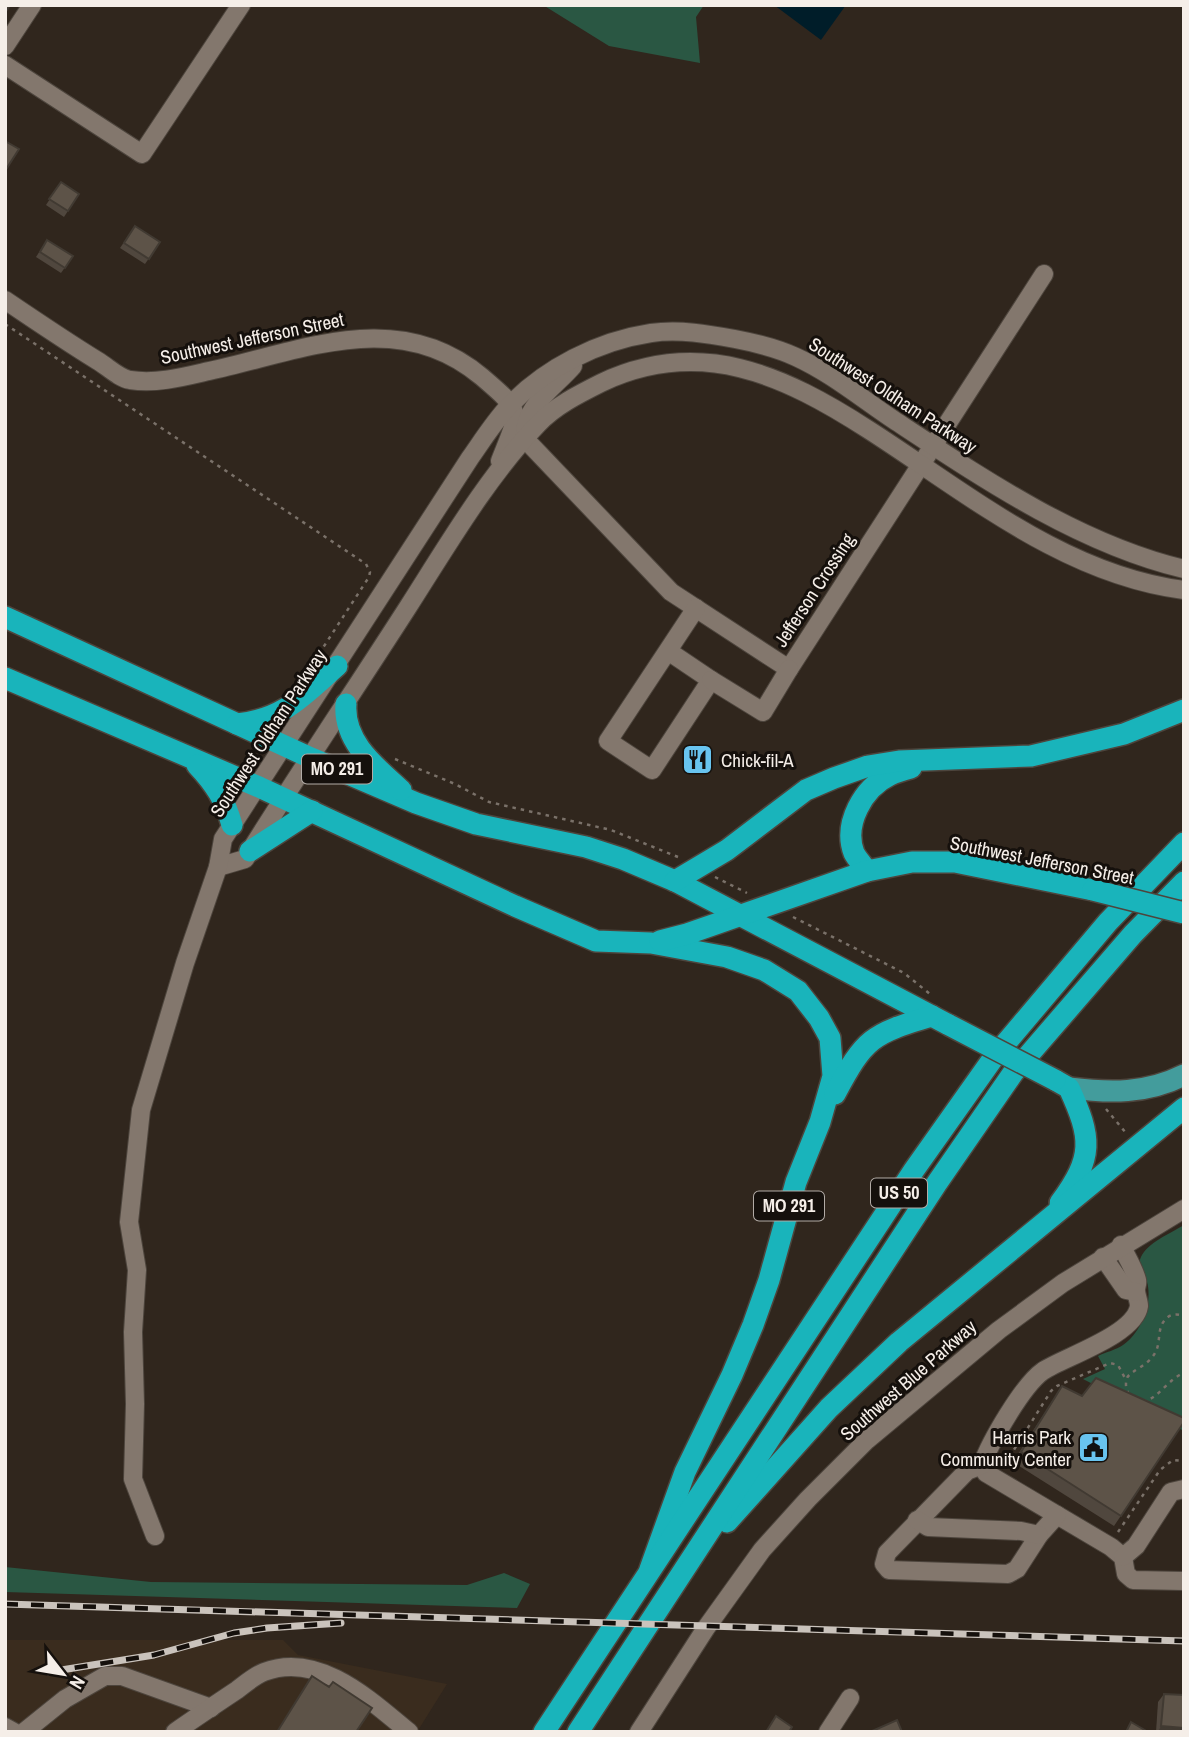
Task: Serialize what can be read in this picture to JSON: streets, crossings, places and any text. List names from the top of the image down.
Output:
{
  "streets": {
    "highway": ["Southwest Jefferson Street", "MO 291", "US 50"],
    "street": ["Southwest Oldham Parkway", "Jefferson Crossing", "Southwest Blue Parkway"]
  },
  "crossings": [
    ["Southwest Jefferson Street", "Southwest Oldham Parkway"],
    ["Southwest Jefferson Street", "MO 291"],
    ["Southwest Oldham Parkway", "Jefferson Crossing"],
    ["Southwest Oldham Parkway", "MO 291"],
    ["MO 291", "US 50"]
  ],
  "places": {
    "restaurant": ["Chick-fil-A"],
    "public building": ["Harris Park Community Center"]
  },
  "north": "bottom right"
}
